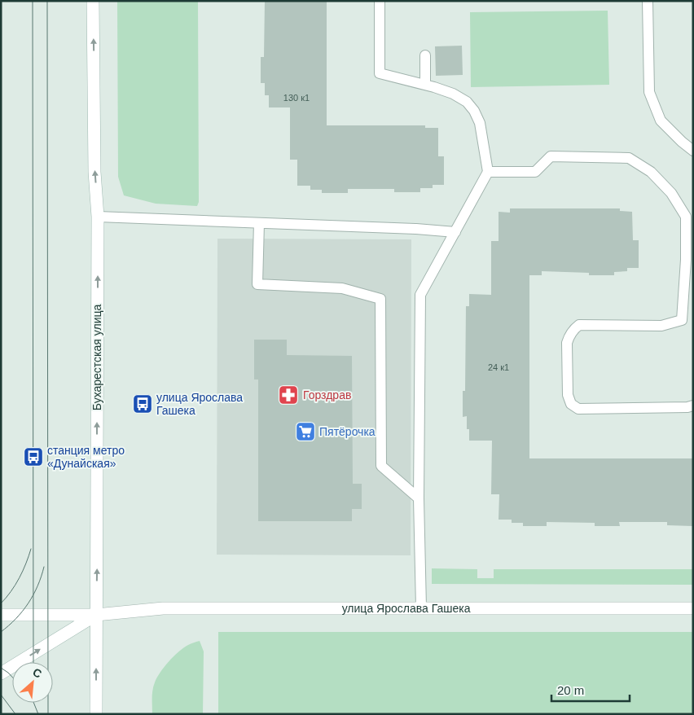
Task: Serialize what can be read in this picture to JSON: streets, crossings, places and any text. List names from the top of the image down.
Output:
{
  "streets": {
    "street": ["Бухарестская улица", "улица Ярослава Гашека"]
  },
  "crossings": [
    ["Бухарестская улица", "улица Ярослава Гашека"]
  ],
  "one_way": ["Бухарестская улица"],
  "places": {
    "pharmacy": ["Горздрав"],
    "bus stop": ["улица Ярослава Гашека", "станция метро «Дунайская»"],
    "supermarket": ["Пятёрочка"]
  },
  "house_numbers": ["130 к1", "24 к1"],
  "scale_bar": "20 m",
  "north": "top right"
}
